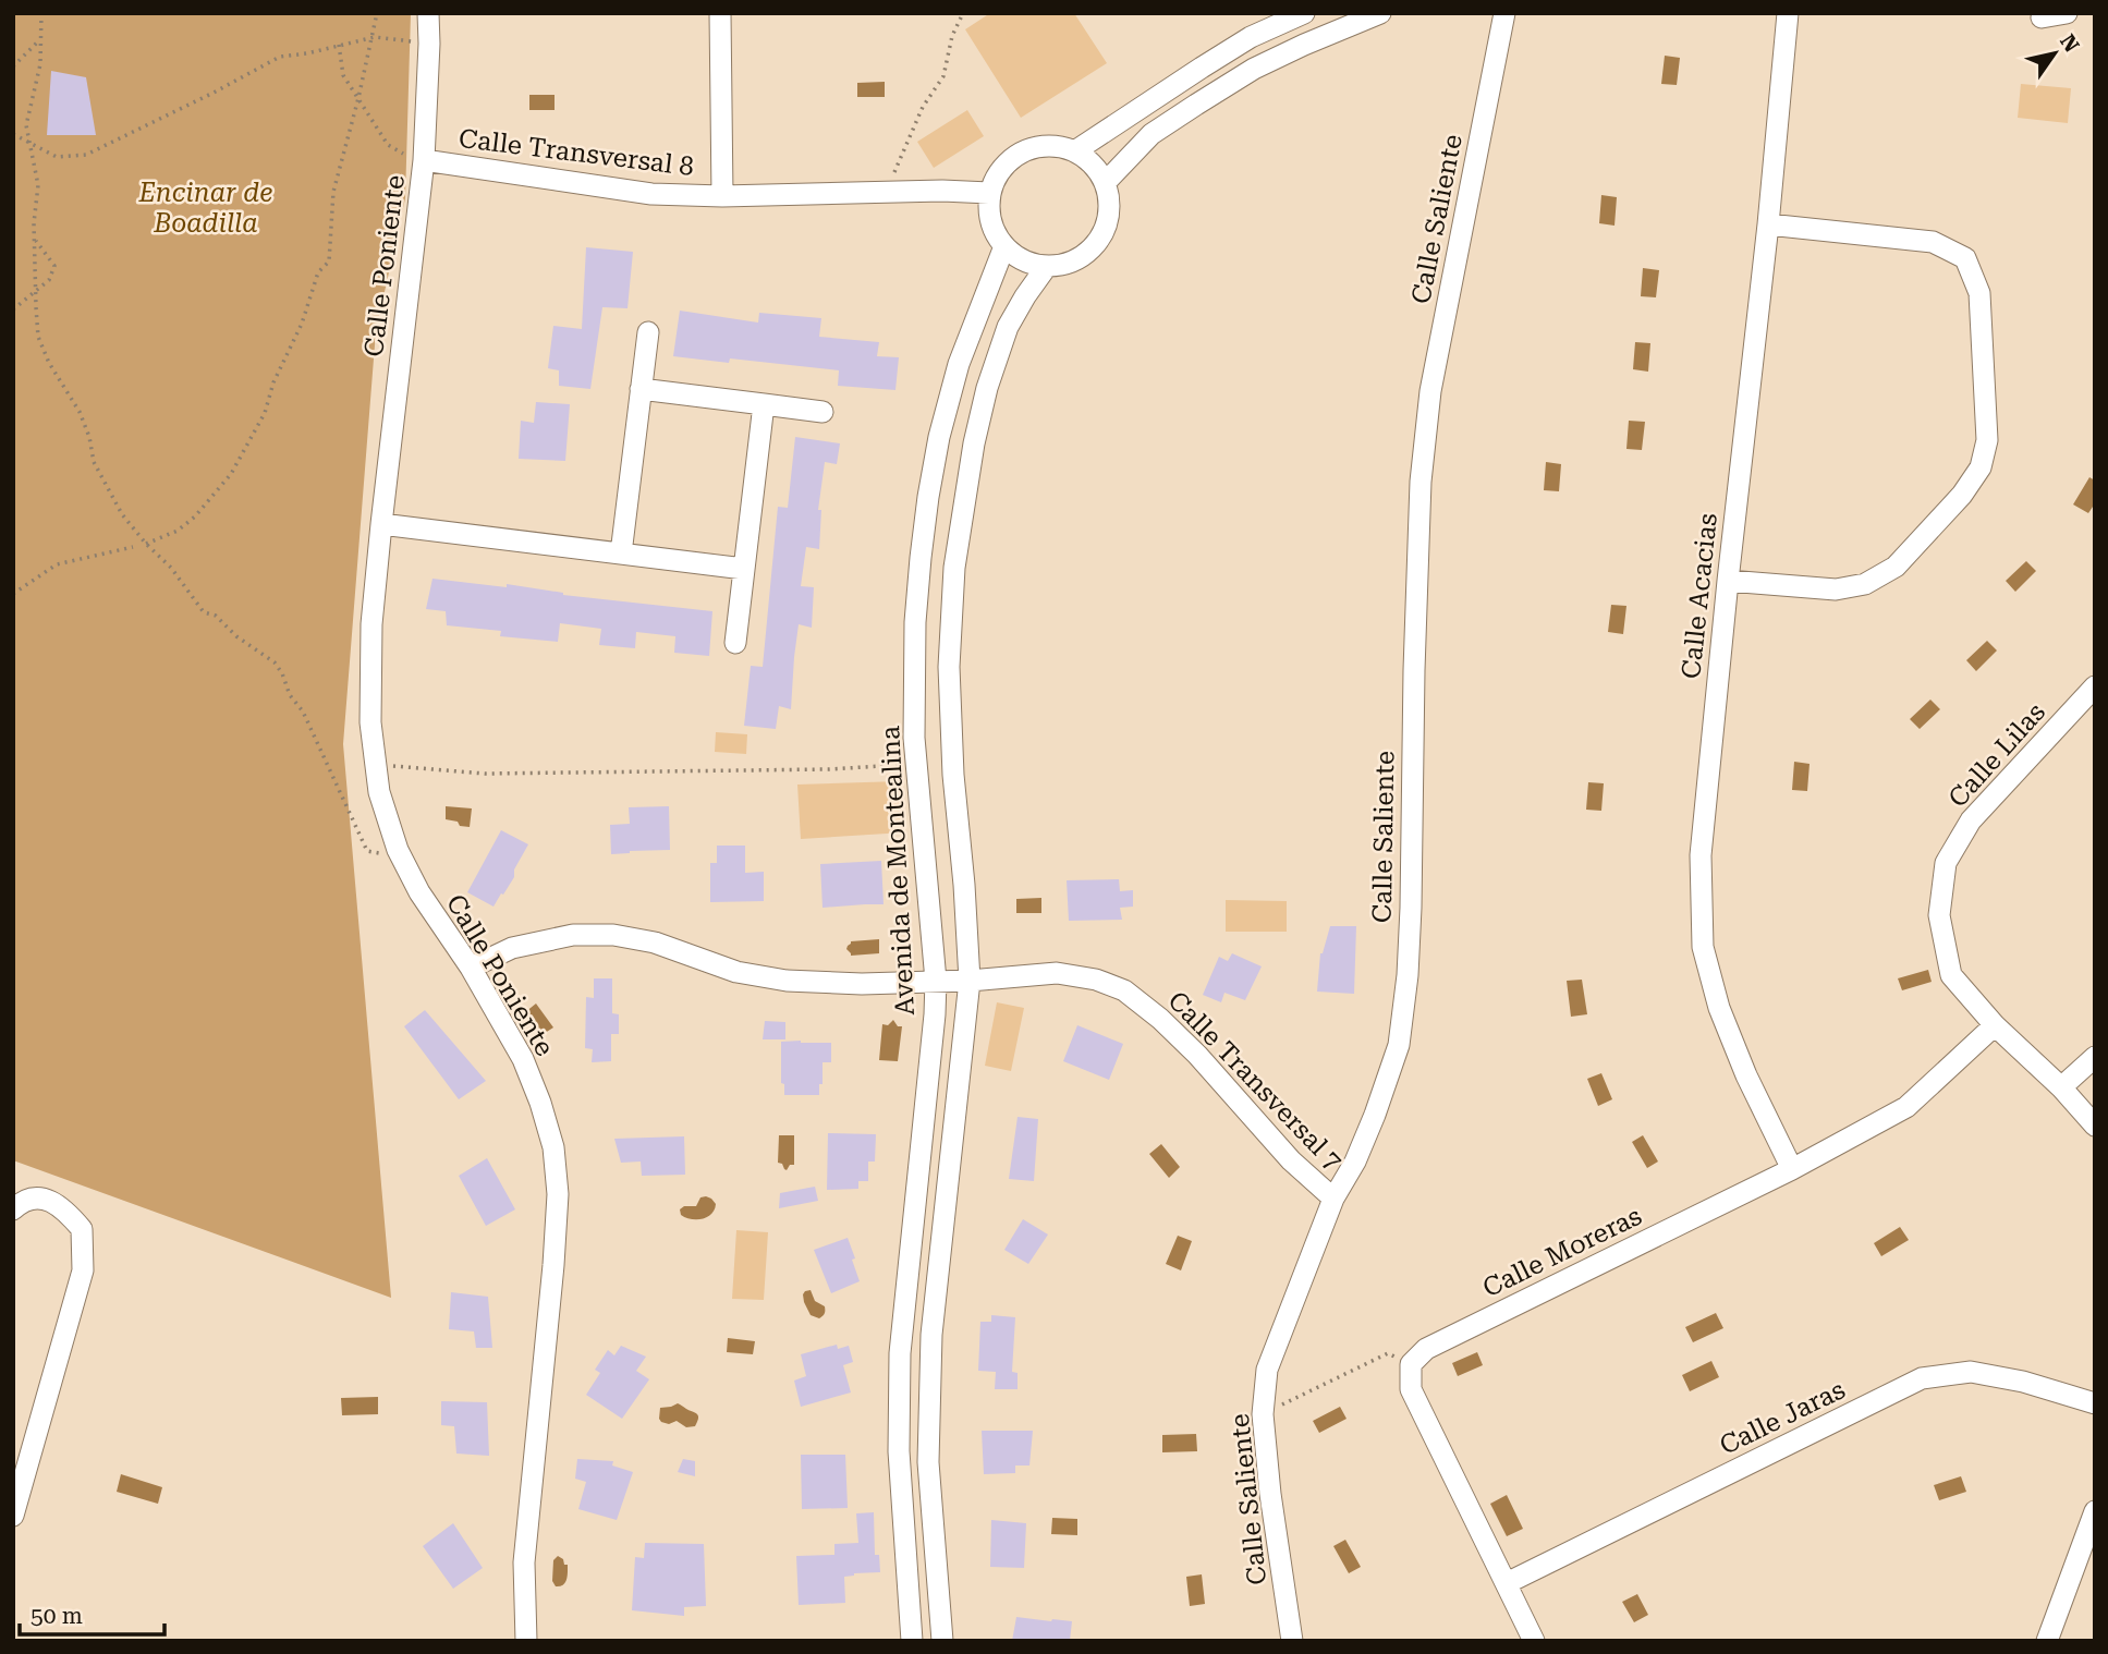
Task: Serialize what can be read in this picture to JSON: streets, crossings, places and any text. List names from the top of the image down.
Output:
{
  "streets": {
    "street": [
      "Calle Transversal 8",
      "Calle Saliente",
      "Calle Poniente",
      "Calle Acacias",
      "Calle Lilas",
      "Avenida de Montealina",
      "Calle Transversal 7",
      "Calle Moreras",
      "Calle Jaras"
    ]
  },
  "crossings": [
    ["Calle Transversal 8", "Calle Poniente"],
    ["Calle Transversal 8", "Avenida de Montealina"],
    ["Calle Saliente", "Calle Transversal 7"],
    ["Calle Poniente", "Calle Transversal 7"],
    ["Calle Acacias", "Calle Moreras"],
    ["Calle Lilas", "Calle Moreras"],
    ["Avenida de Montealina", "Calle Transversal 7"]
  ],
  "parks": ["Encinar de Boadilla"],
  "scale_bar": "50 m",
  "north": "top right"
}
